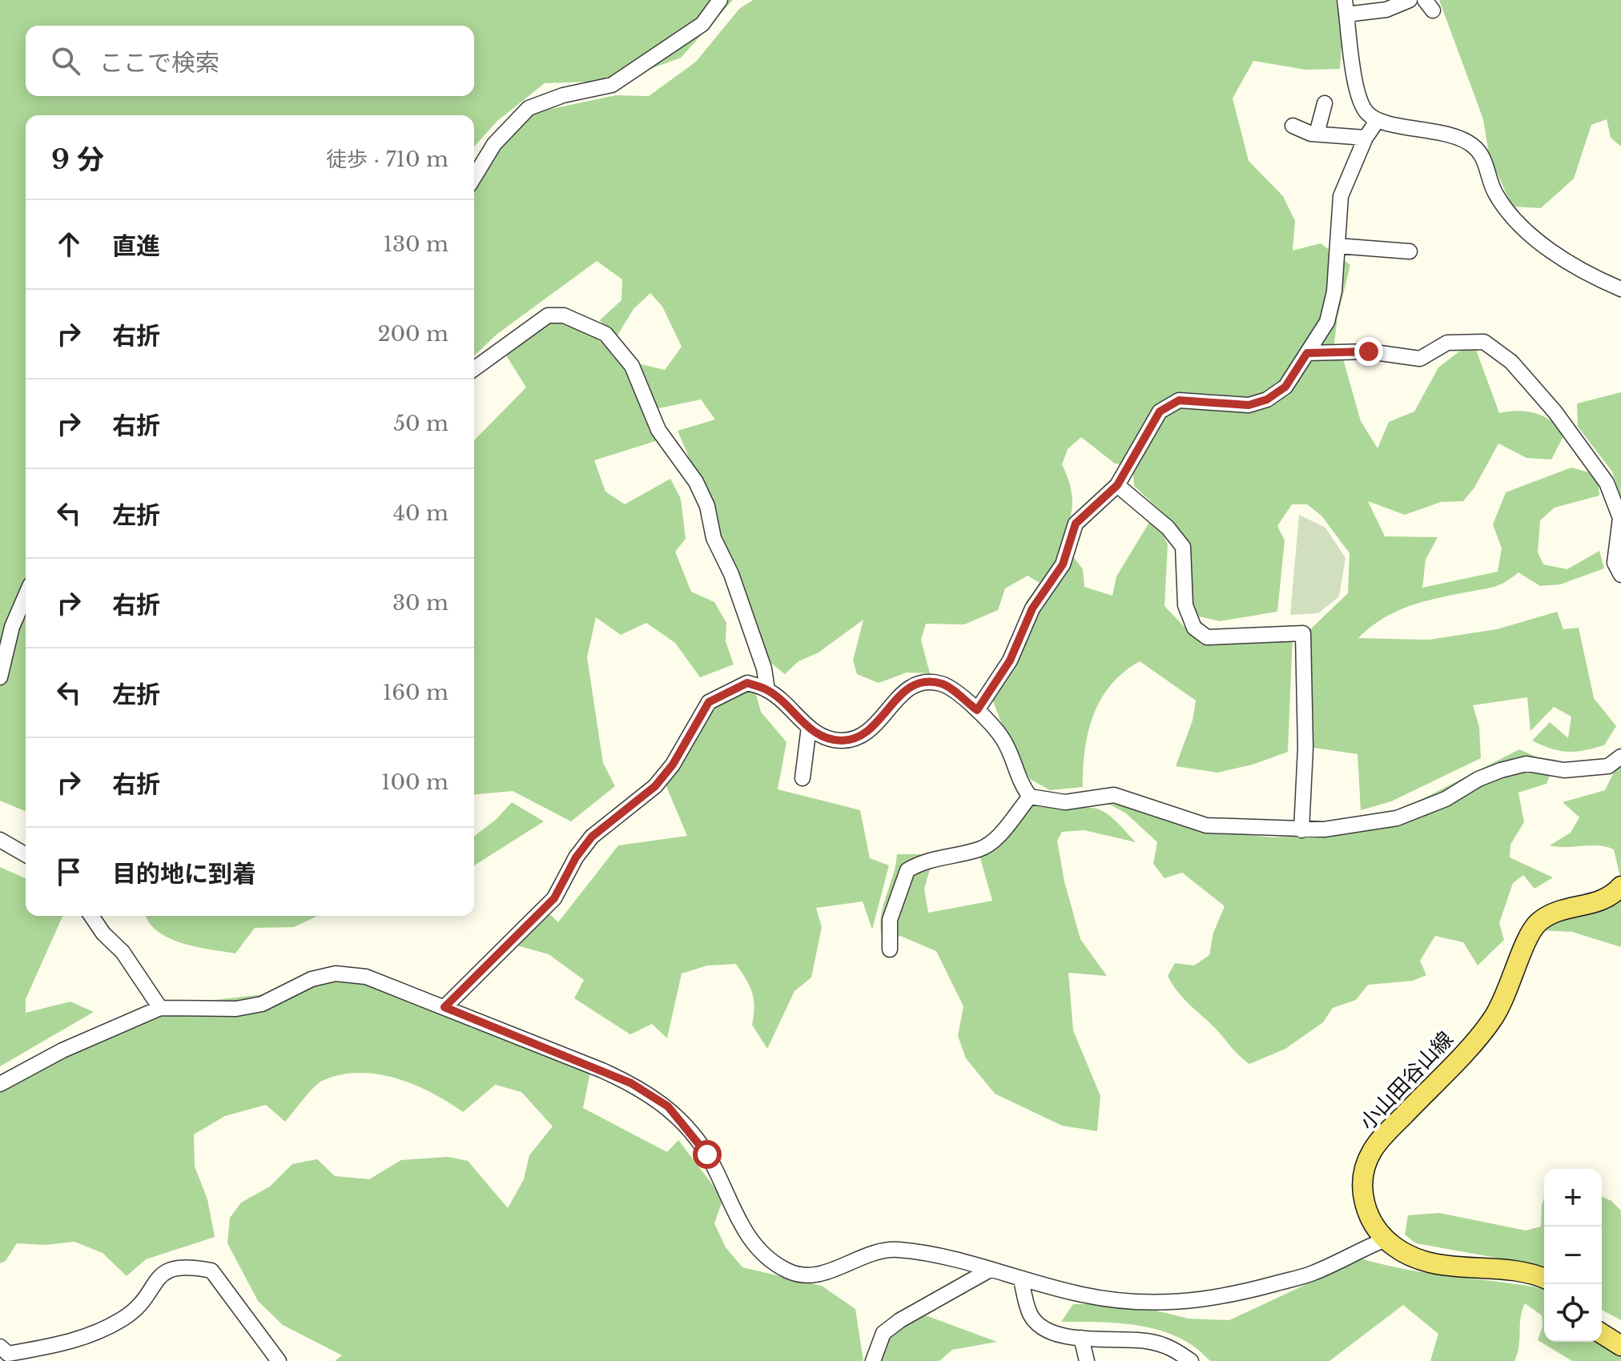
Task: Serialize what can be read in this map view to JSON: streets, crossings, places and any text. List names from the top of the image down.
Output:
{
  "streets": {
    "main road": ["小山田谷山線"]
  },
  "page": {
    "search": "ここで検索",
    "heading": ["9 分", "徒歩 · 710 m"],
    "list": [
      ["直進", "130 m"],
      ["右折", "200 m"],
      ["右折", "50 m"],
      ["左折", "40 m"],
      ["右折", "30 m"],
      ["左折", "160 m"],
      ["右折", "100 m"],
      "目的地に到着"
    ],
    "map_buttons": ["+", "−"]
  }
}
